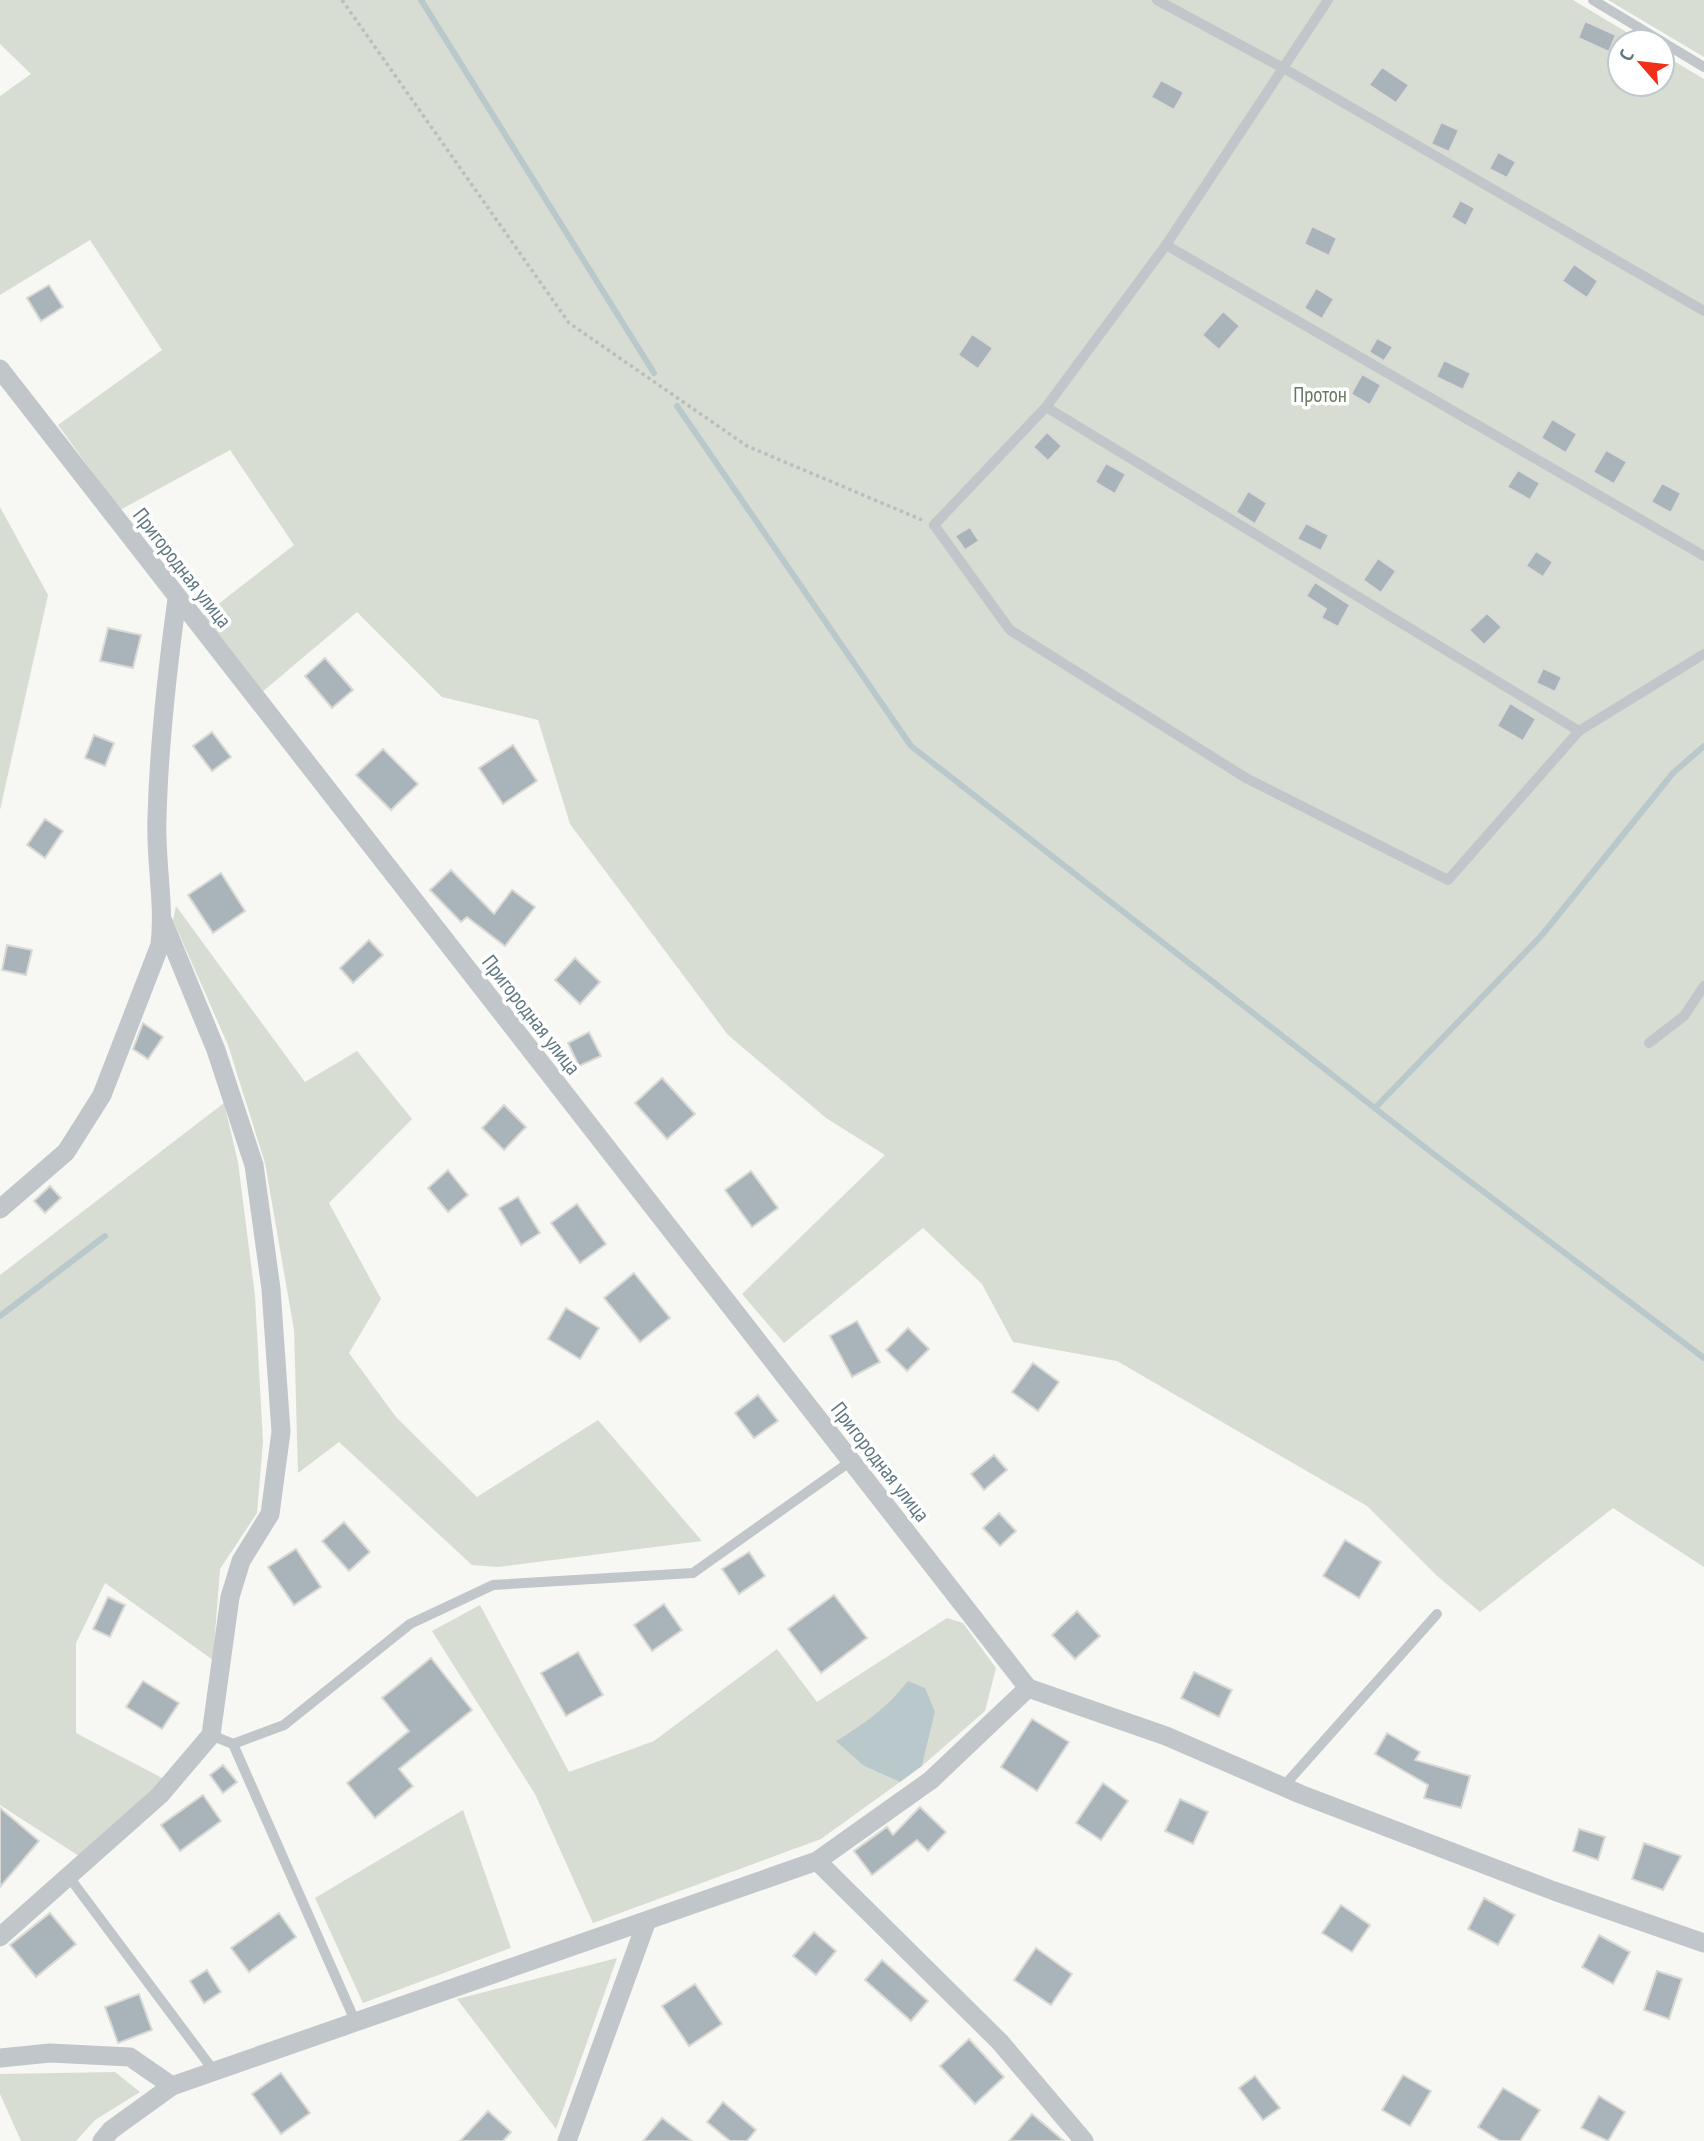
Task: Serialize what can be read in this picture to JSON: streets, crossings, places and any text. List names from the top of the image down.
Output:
{
  "streets": {
    "street": ["Пригородная улица"]
  },
  "parks": ["Протон"],
  "north": "top left"
}
